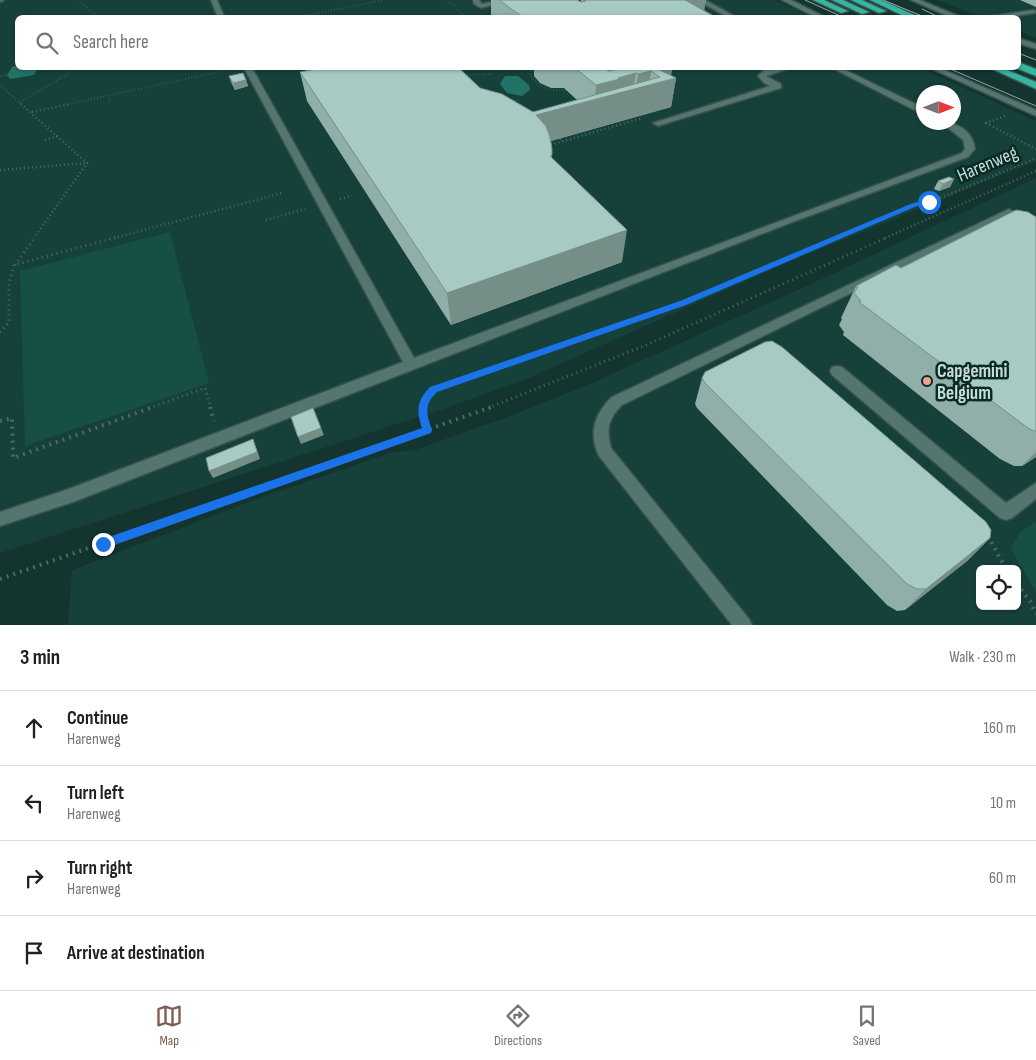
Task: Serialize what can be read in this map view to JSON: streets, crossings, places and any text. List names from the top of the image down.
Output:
{
  "streets": {
    "path": ["Harenweg"]
  },
  "places": ["Capgemini Belgium"],
  "north": "right",
  "page": {
    "search": "Search here",
    "heading": ["3 min", "Walk · 230 m"],
    "list": [
      ["Continue", "Harenweg", "160 m"],
      ["Turn left", "Harenweg", "10 m"],
      ["Turn right", "Harenweg", "60 m"],
      "Arrive at destination"
    ],
    "nav": ["Map", "Directions", "Saved"]
  }
}
